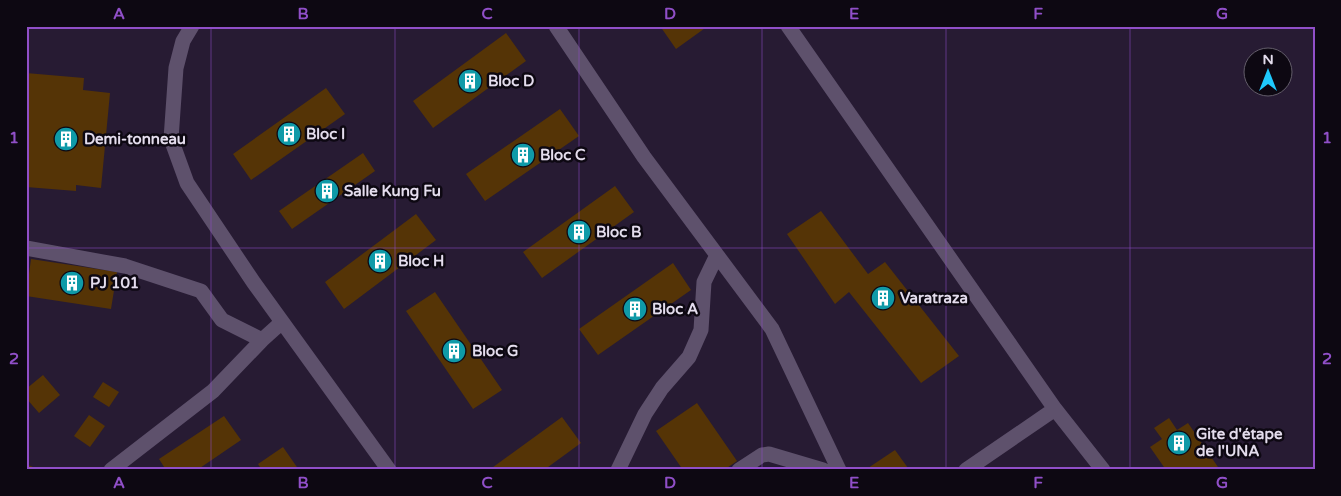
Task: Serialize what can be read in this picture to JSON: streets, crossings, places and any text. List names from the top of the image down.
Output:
{
  "places": {
    "building": [
      "Bloc D",
      "Bloc I",
      "Demi-tonneau",
      "Bloc C",
      "Salle Kung Fu",
      "Bloc B",
      "Bloc H",
      "PJ 101",
      "Varatraza",
      "Bloc A",
      "Bloc G",
      "Gite d'étape de l'UNA"
    ]
  },
  "north": "top",
  "grid": {
    "columns": [
      "A",
      "B",
      "C",
      "D",
      "E",
      "F",
      "G"
    ],
    "rows": ["1", "2"]
  }
}
